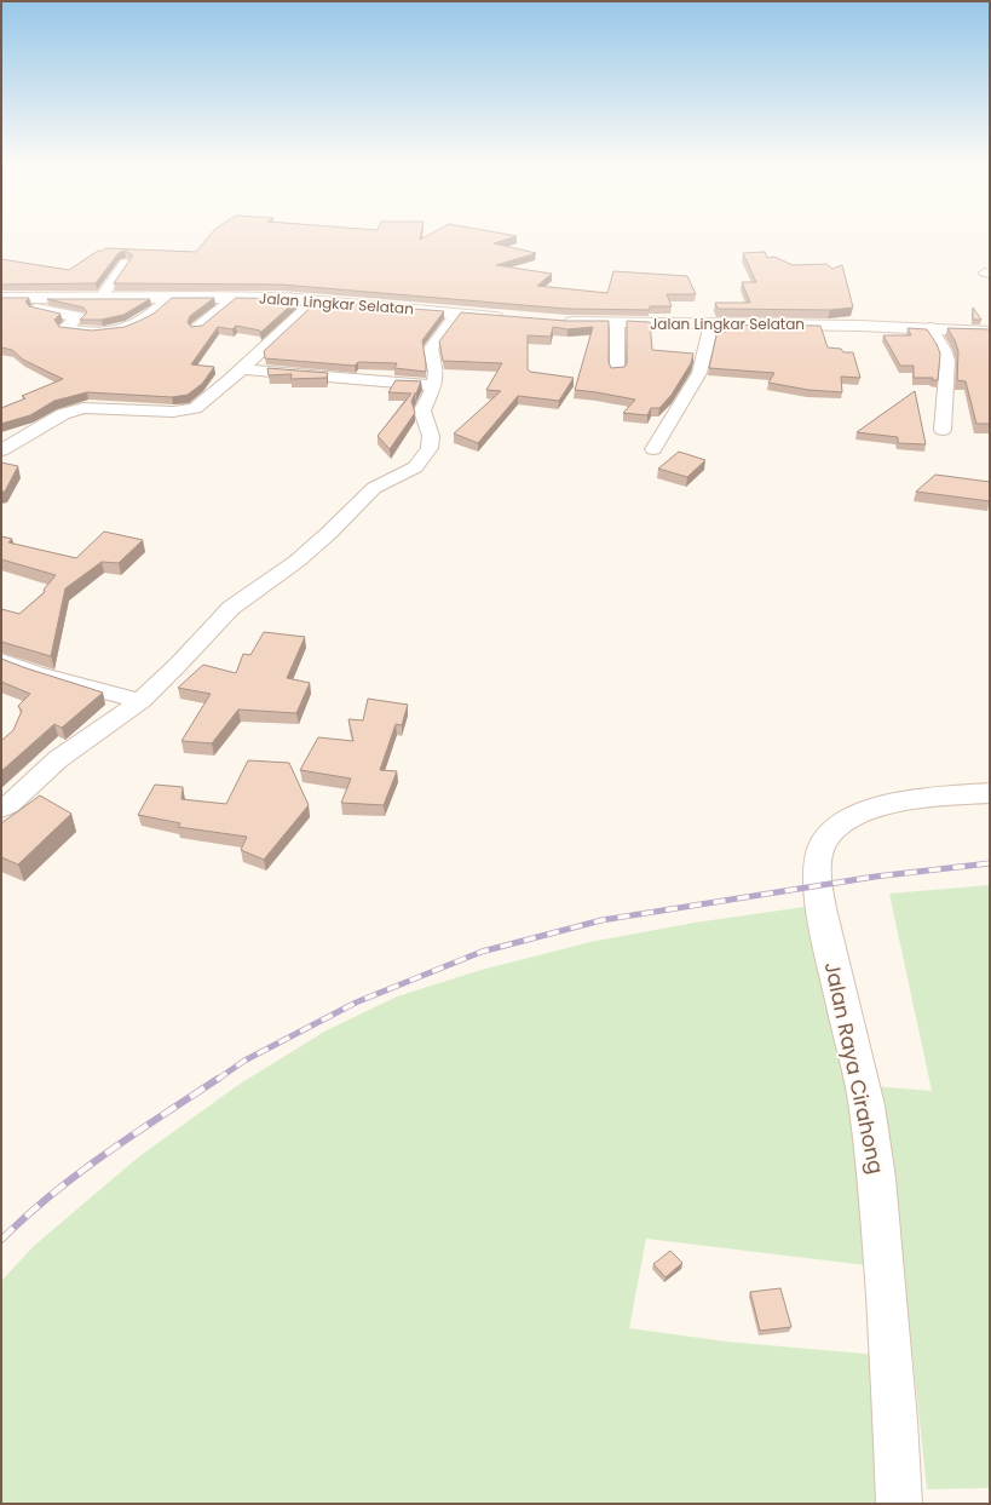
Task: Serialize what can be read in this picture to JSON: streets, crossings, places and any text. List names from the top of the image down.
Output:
{
  "streets": {
    "street": ["Jalan Lingkar Selatan", "Jalan Raya Cirahong"]
  }
}
